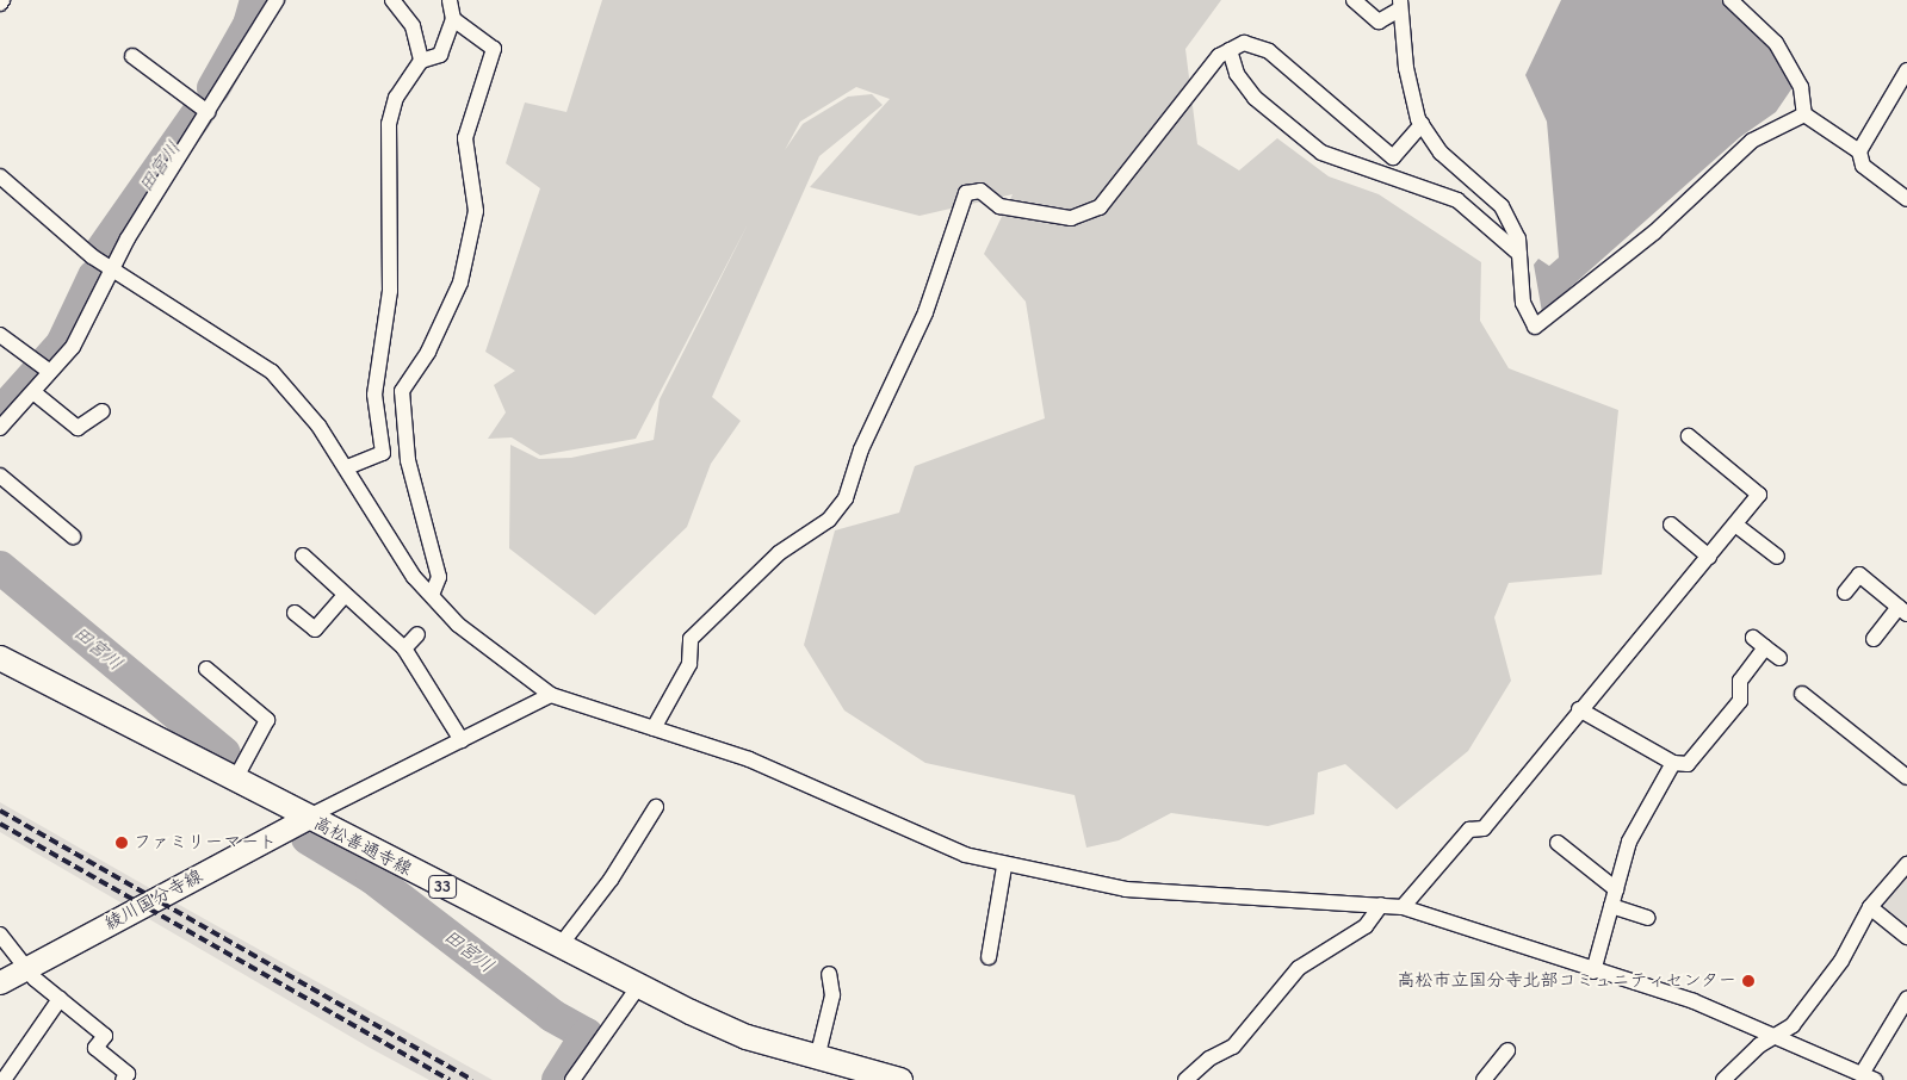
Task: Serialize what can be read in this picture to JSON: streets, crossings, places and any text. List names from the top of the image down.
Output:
{
  "streets": {
    "main road": ["高松善通寺線", "33", "綾川国分寺線"]
  },
  "crossings": [
    ["高松善通寺線", "綾川国分寺線"]
  ],
  "water": ["田宮川"],
  "places": ["ファミリーマート", "高松市立国分寺北部コミュニティセンター"]
}
